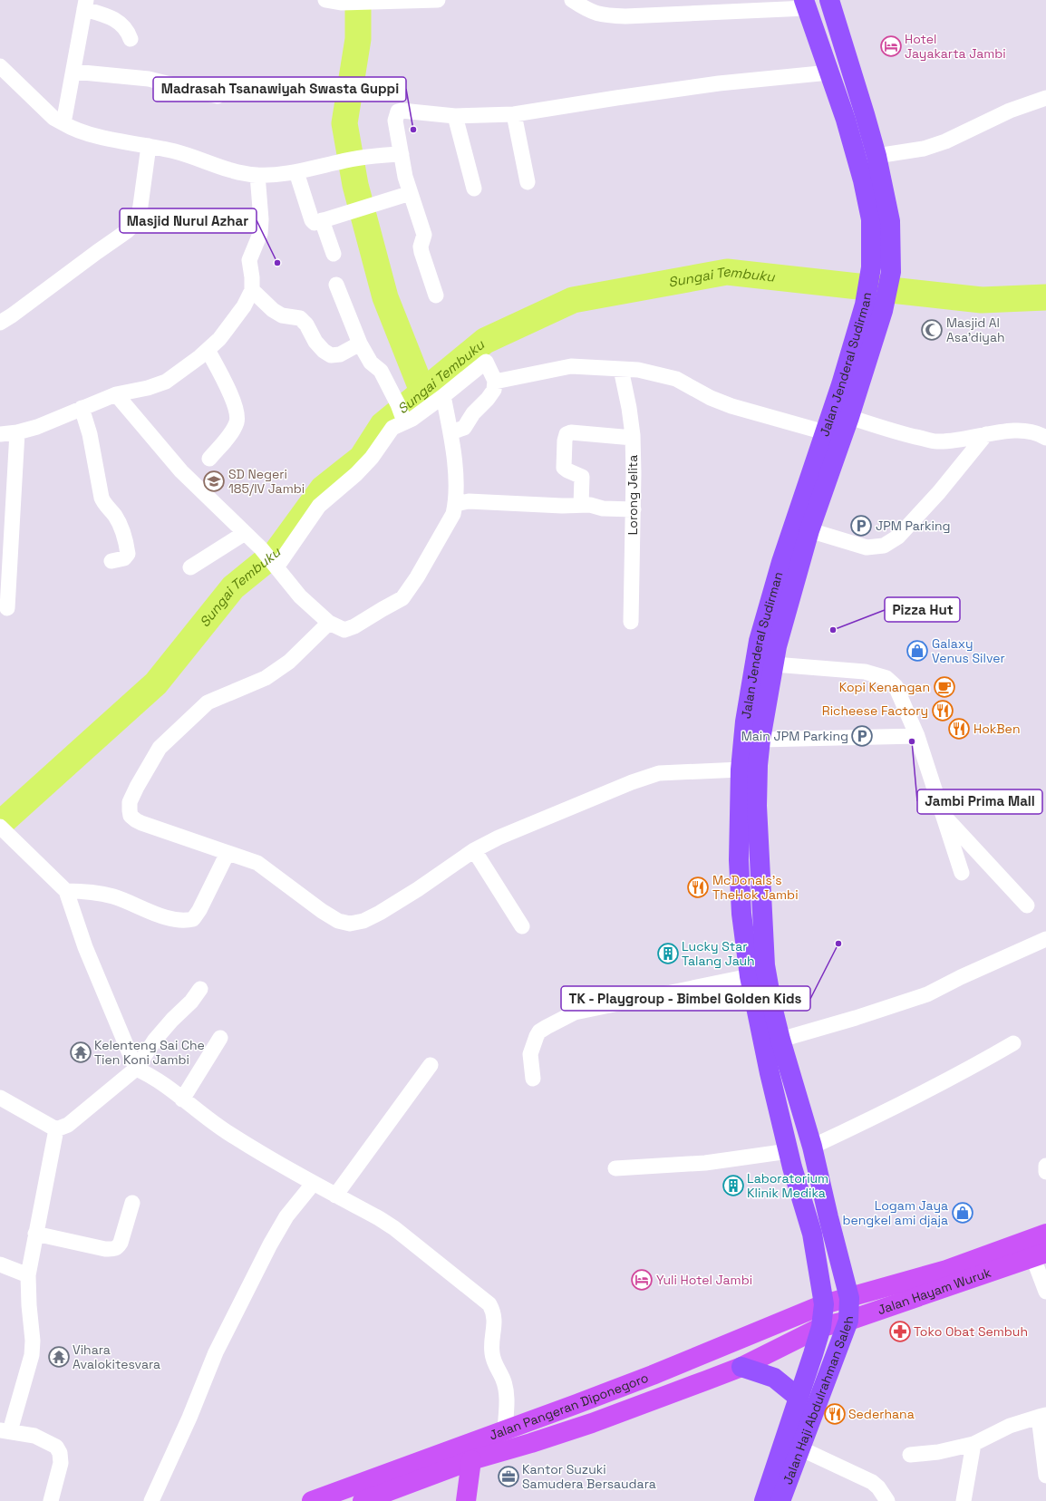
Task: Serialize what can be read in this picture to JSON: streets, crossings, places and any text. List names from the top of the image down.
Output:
{
  "streets": {
    "highway": ["Jalan Jenderal Sudirman", "Jalan Haji Abdulrahman Saleh"],
    "main road": ["Jalan Hayam Wuruk", "Jalan Pangeran Diponegoro"],
    "street": ["Lorong Jelita"]
  },
  "crossings": [
    ["Jalan Jenderal Sudirman", "Jalan Hayam Wuruk"],
    ["Jalan Jenderal Sudirman", "Jalan Haji Abdulrahman Saleh"],
    ["Jalan Jenderal Sudirman", "Jalan Pangeran Diponegoro"],
    ["Jalan Hayam Wuruk", "Jalan Haji Abdulrahman Saleh"],
    ["Jalan Hayam Wuruk", "Jalan Pangeran Diponegoro"],
    ["Jalan Haji Abdulrahman Saleh", "Jalan Pangeran Diponegoro"]
  ],
  "water": ["Sungai Tembuku"],
  "places": {
    "hotel": ["Hotel Jayakarta Jambi", "Yuli Hotel Jambi"],
    "other": [
      "Madrasah Tsanawiyah Swasta Guppi",
      "Masjid Nurul Azhar",
      "Pizza Hut",
      "Jambi Prima Mall",
      "TK - Playgroup - Bimbel Golden Kids"
    ],
    "mosque": ["Masjid Al Asa'diyah"],
    "school or university": ["SD Negeri 185/IV Jambi"],
    "parking": ["JPM Parking", "Main JPM Parking"],
    "shop": ["Galaxy Venus Silver", "Logam Jaya bengkel ami djaja"],
    "cafe": ["Kopi Kenangan"],
    "restaurant": [
      "Richeese Factory",
      "HokBen",
      "McDonals's TheHok Jambi",
      "Sederhana"
    ],
    "building": ["Lucky Star Talang Jauh", "Laboratorium Klinik Medika"],
    "temple": ["Kelenteng Sai Che Tien Koni Jambi", "Vihara Avalokitesvara"],
    "pharmacy": ["Toko Obat Sembuh"],
    "office": ["Kantor Suzuki Samudera Bersaudara"]
  }
}
